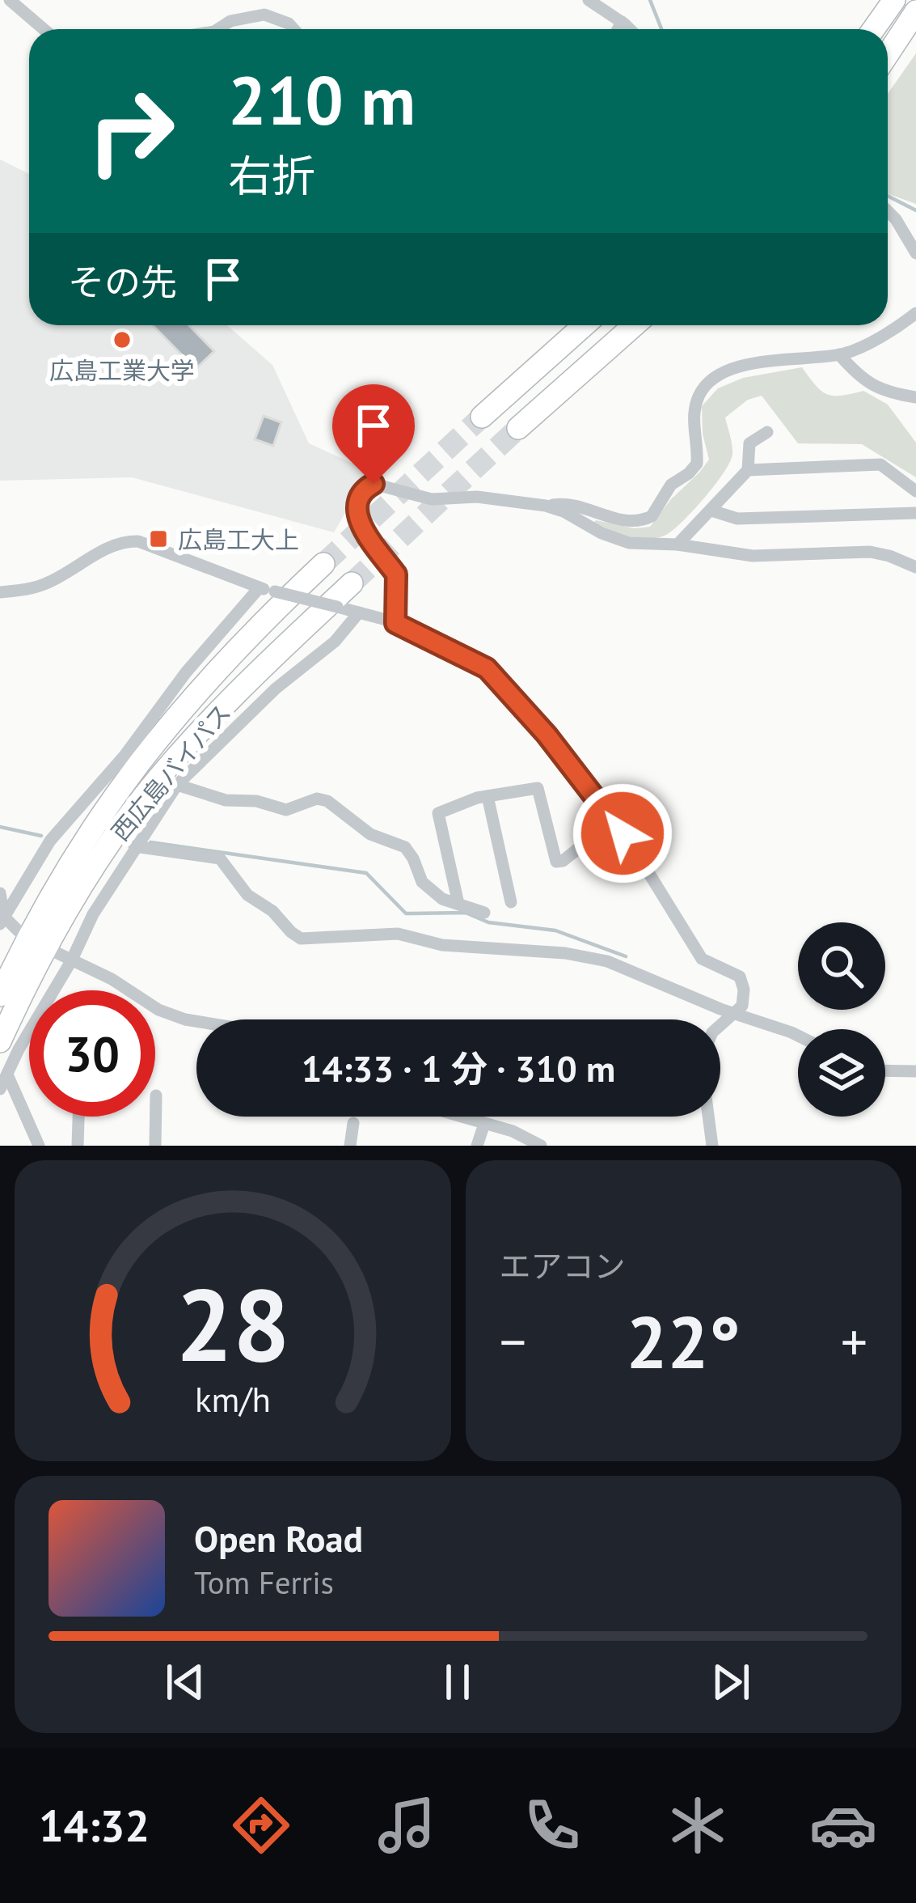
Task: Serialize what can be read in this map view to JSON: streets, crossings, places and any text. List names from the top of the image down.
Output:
{
  "streets": {
    "highway": ["西広島バイパス"]
  },
  "places": {
    "other": ["広島工業大学"],
    "transit": ["広島工大上"]
  },
  "page": {
    "turn": ["210 m", "右折"],
    "then": "その先",
    "limit": "30",
    "trip": "14:33 · 1 分 · 310 m",
    "tile": "エアコン",
    "heat": ["−", "22°", "+"],
    "song": ["Open Road", "Tom Ferris"],
    "tabs": "14:32",
    "gauge": ["28", "km/h"]
  }
}
